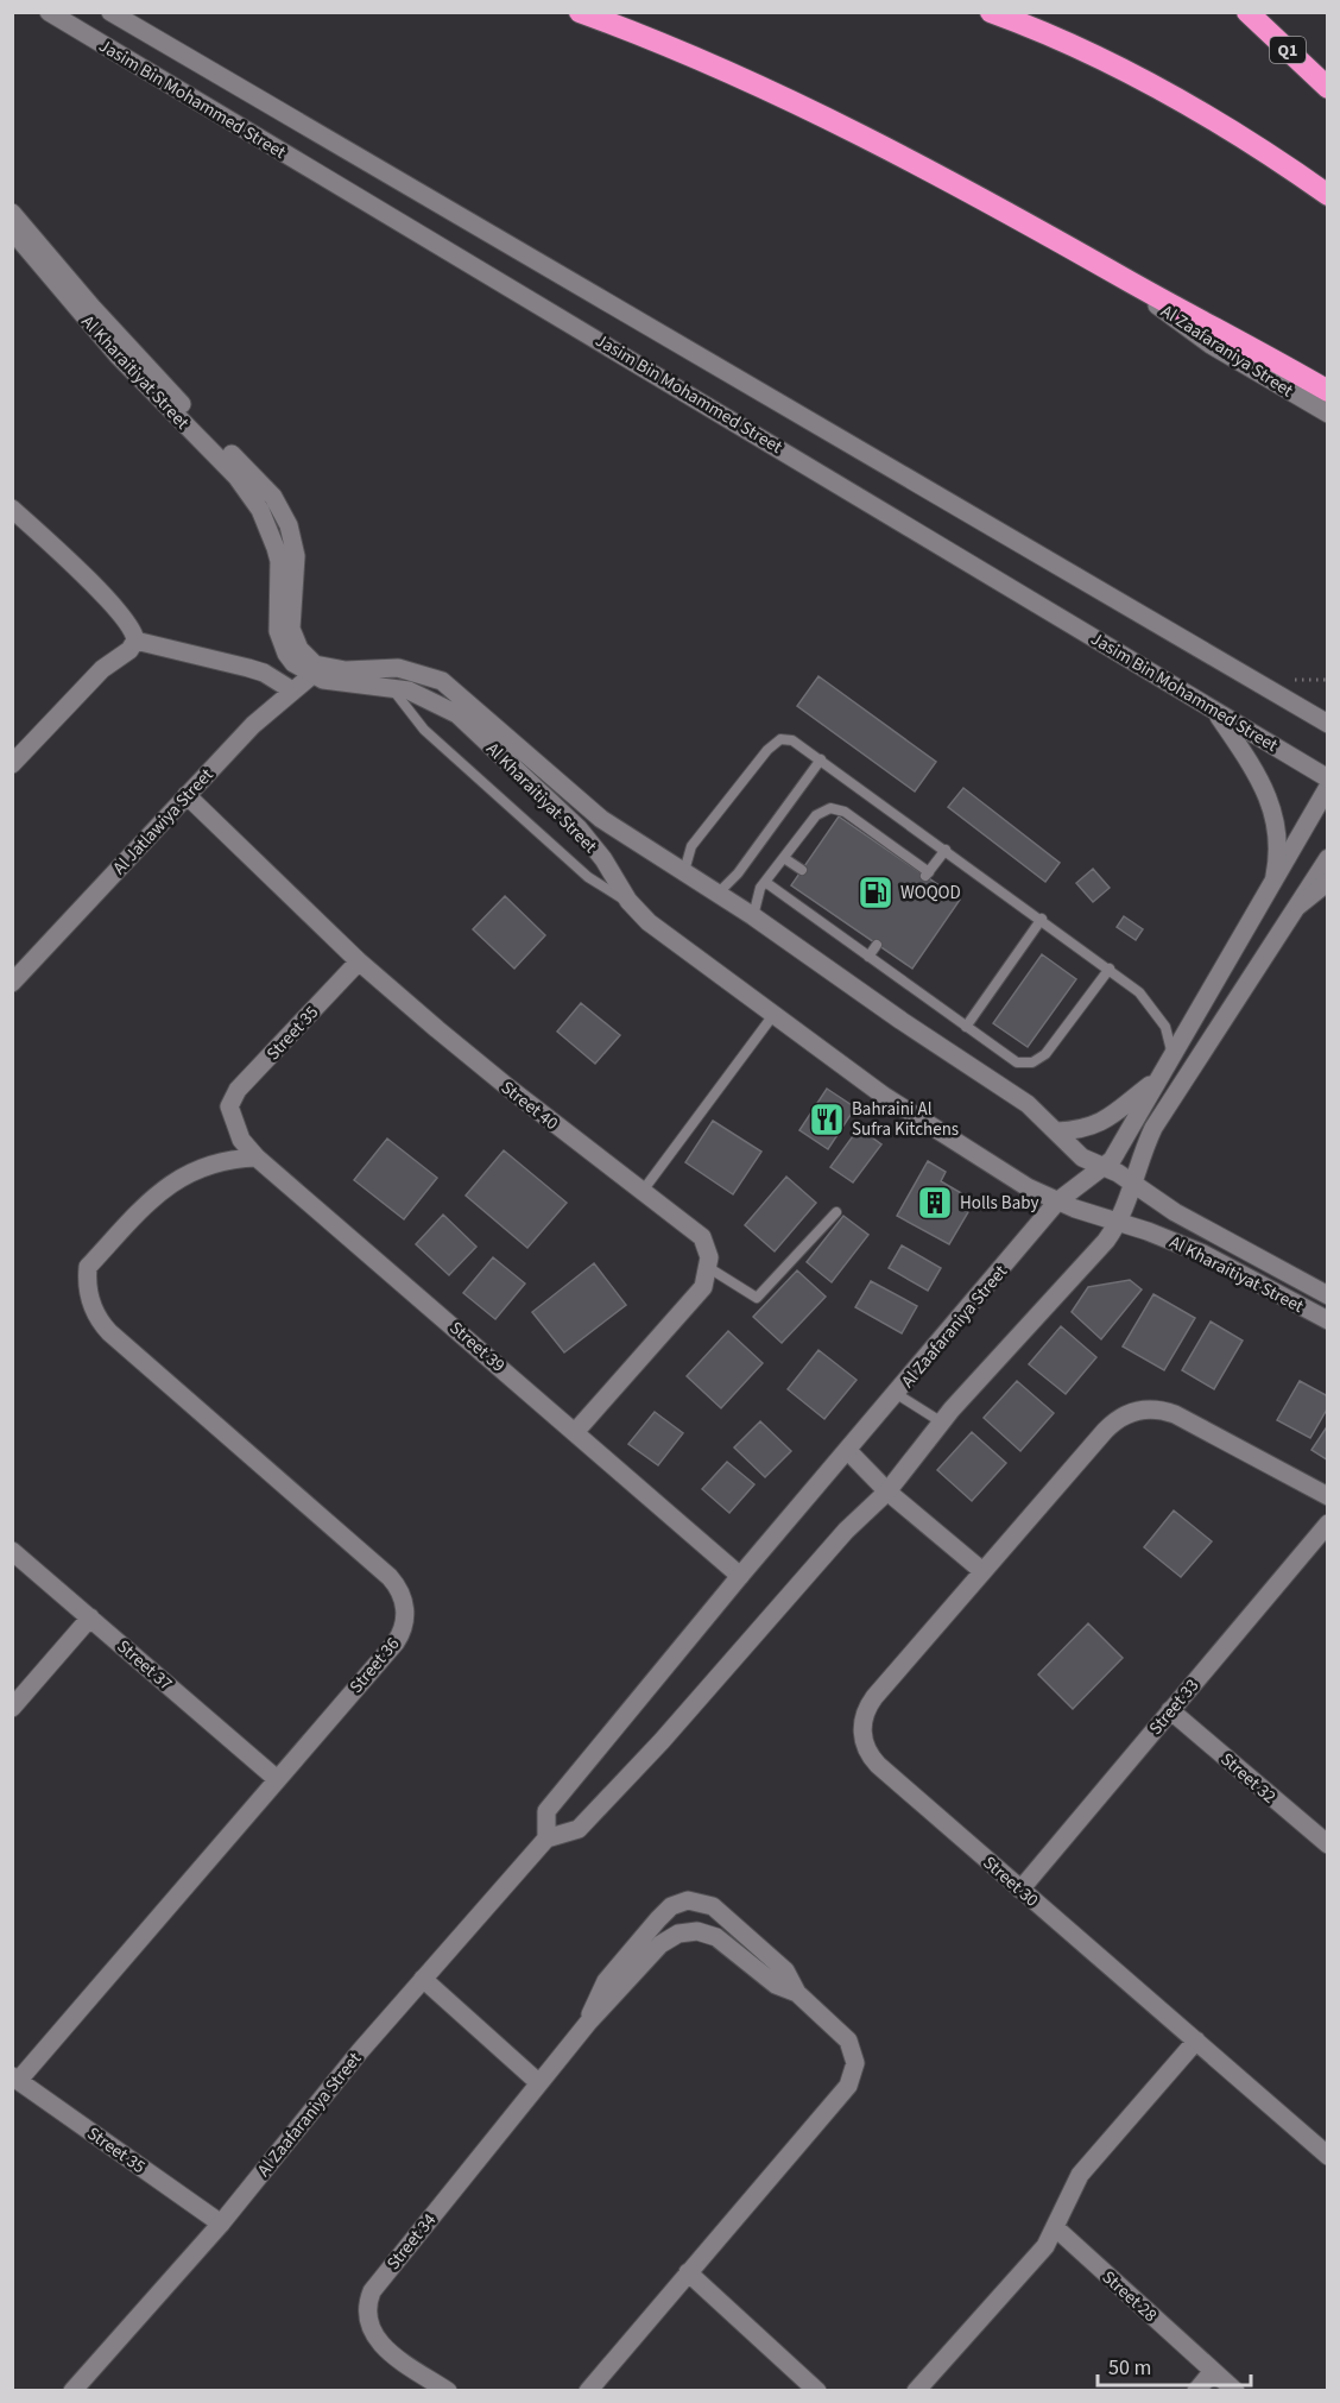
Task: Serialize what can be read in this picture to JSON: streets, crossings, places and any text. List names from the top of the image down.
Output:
{
  "streets": {
    "highway": ["Q1"],
    "street": [
      "Jasim Bin Mohammed Street",
      "Al Zaafaraniya Street",
      "Al Kharaitiyat Street",
      "Al Jatlawiya Street",
      "Street 35",
      "Street 40",
      "Street 39",
      "Street 37",
      "Street 36",
      "Street 33",
      "Street 32",
      "Street 30",
      "Street 34",
      "Street 28"
    ]
  },
  "crossings": [
    ["Al Zaafaraniya Street", "Al Kharaitiyat Street"],
    ["Al Zaafaraniya Street", "Street 35"],
    ["Al Zaafaraniya Street", "Street 39"],
    ["Al Kharaitiyat Street", "Al Jatlawiya Street"],
    ["Al Jatlawiya Street", "Street 40"],
    ["Street 35", "Street 40"],
    ["Street 35", "Street 39"],
    ["Street 35", "Street 36"],
    ["Street 39", "Street 36"],
    ["Street 37", "Street 36"],
    ["Street 33", "Street 32"],
    ["Street 33", "Street 30"]
  ],
  "places": {
    "fuel station": ["WOQOD"],
    "restaurant": ["Bahraini Al Sufra Kitchens"],
    "building": ["Holls Baby"]
  },
  "scale_bar": "50 m"
}
